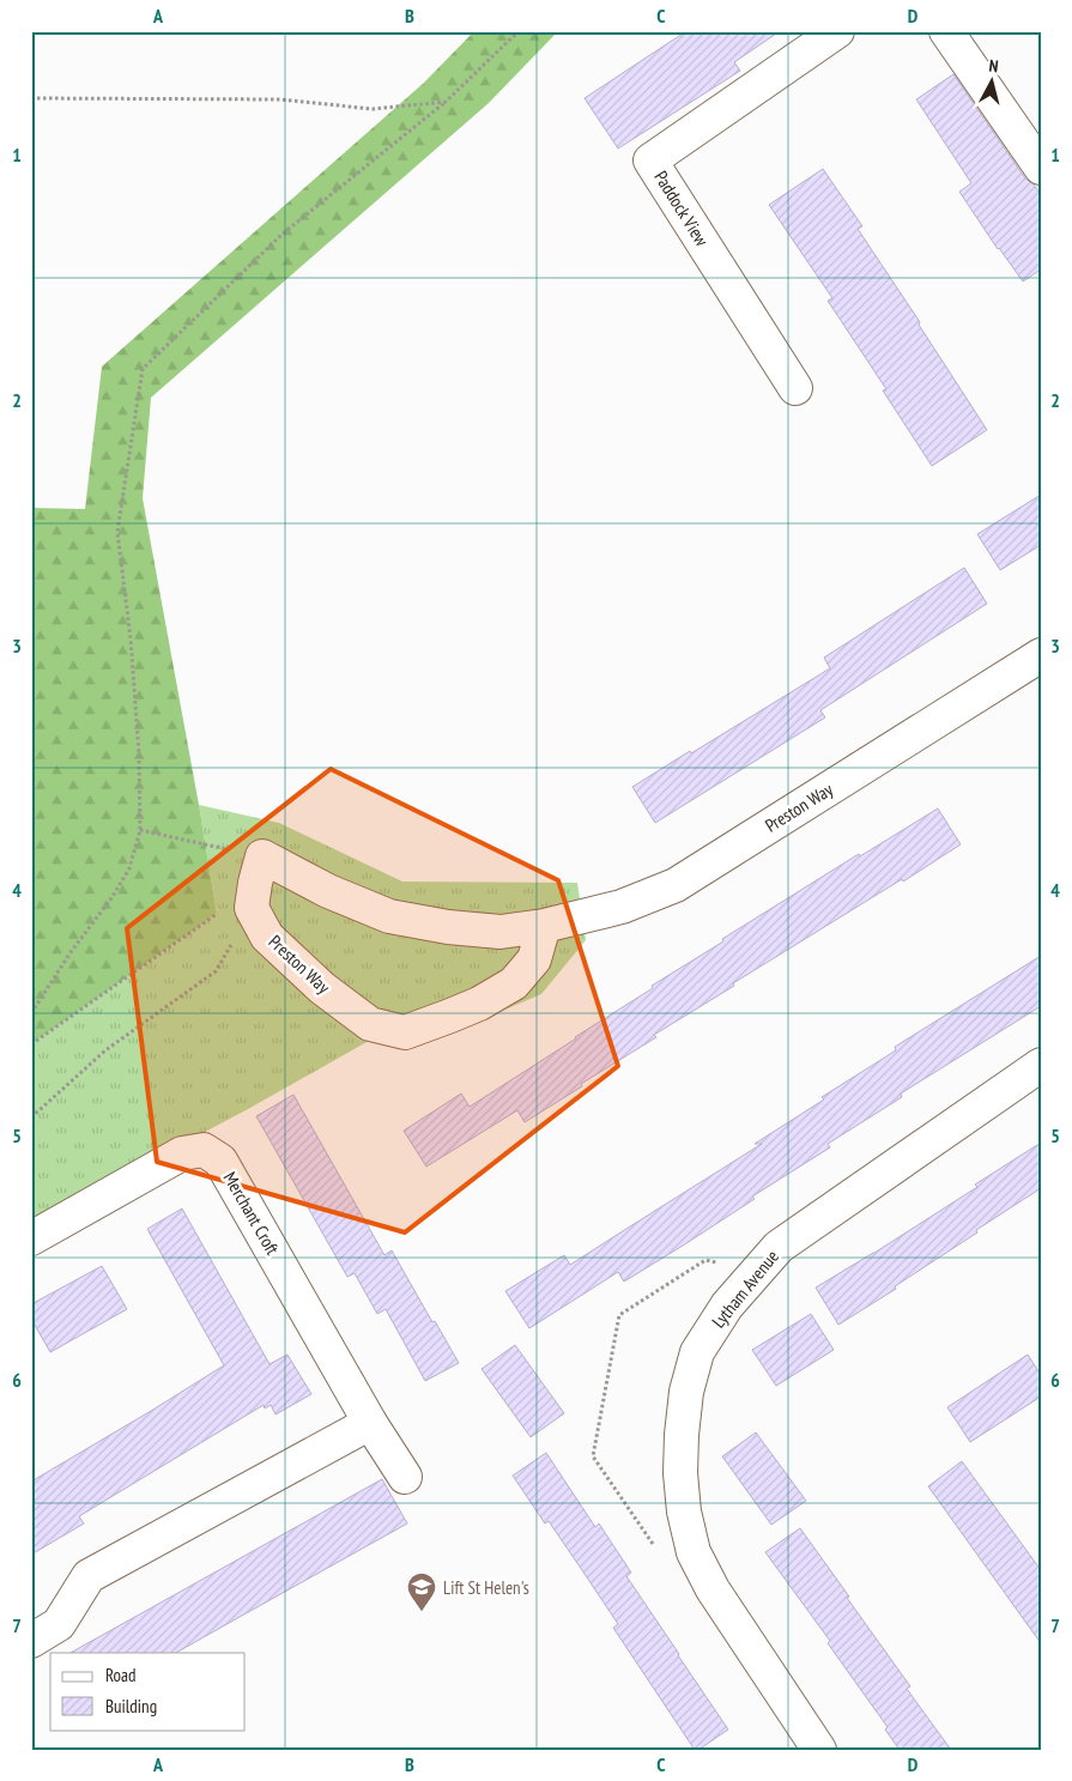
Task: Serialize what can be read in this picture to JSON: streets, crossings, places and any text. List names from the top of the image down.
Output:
{
  "streets": {
    "street": [
      "Paddock View",
      "Preston Way",
      "Merchant Croft",
      "Lytham Avenue"
    ]
  },
  "places": {
    "school or university": ["Lift St Helen's"]
  },
  "legend": ["Road", "Building"],
  "north": "top",
  "grid": {
    "columns": [
      "A",
      "B",
      "C",
      "D"
    ],
    "rows": [
      "1",
      "2",
      "3",
      "4",
      "5",
      "6",
      "7"
    ]
  }
}
